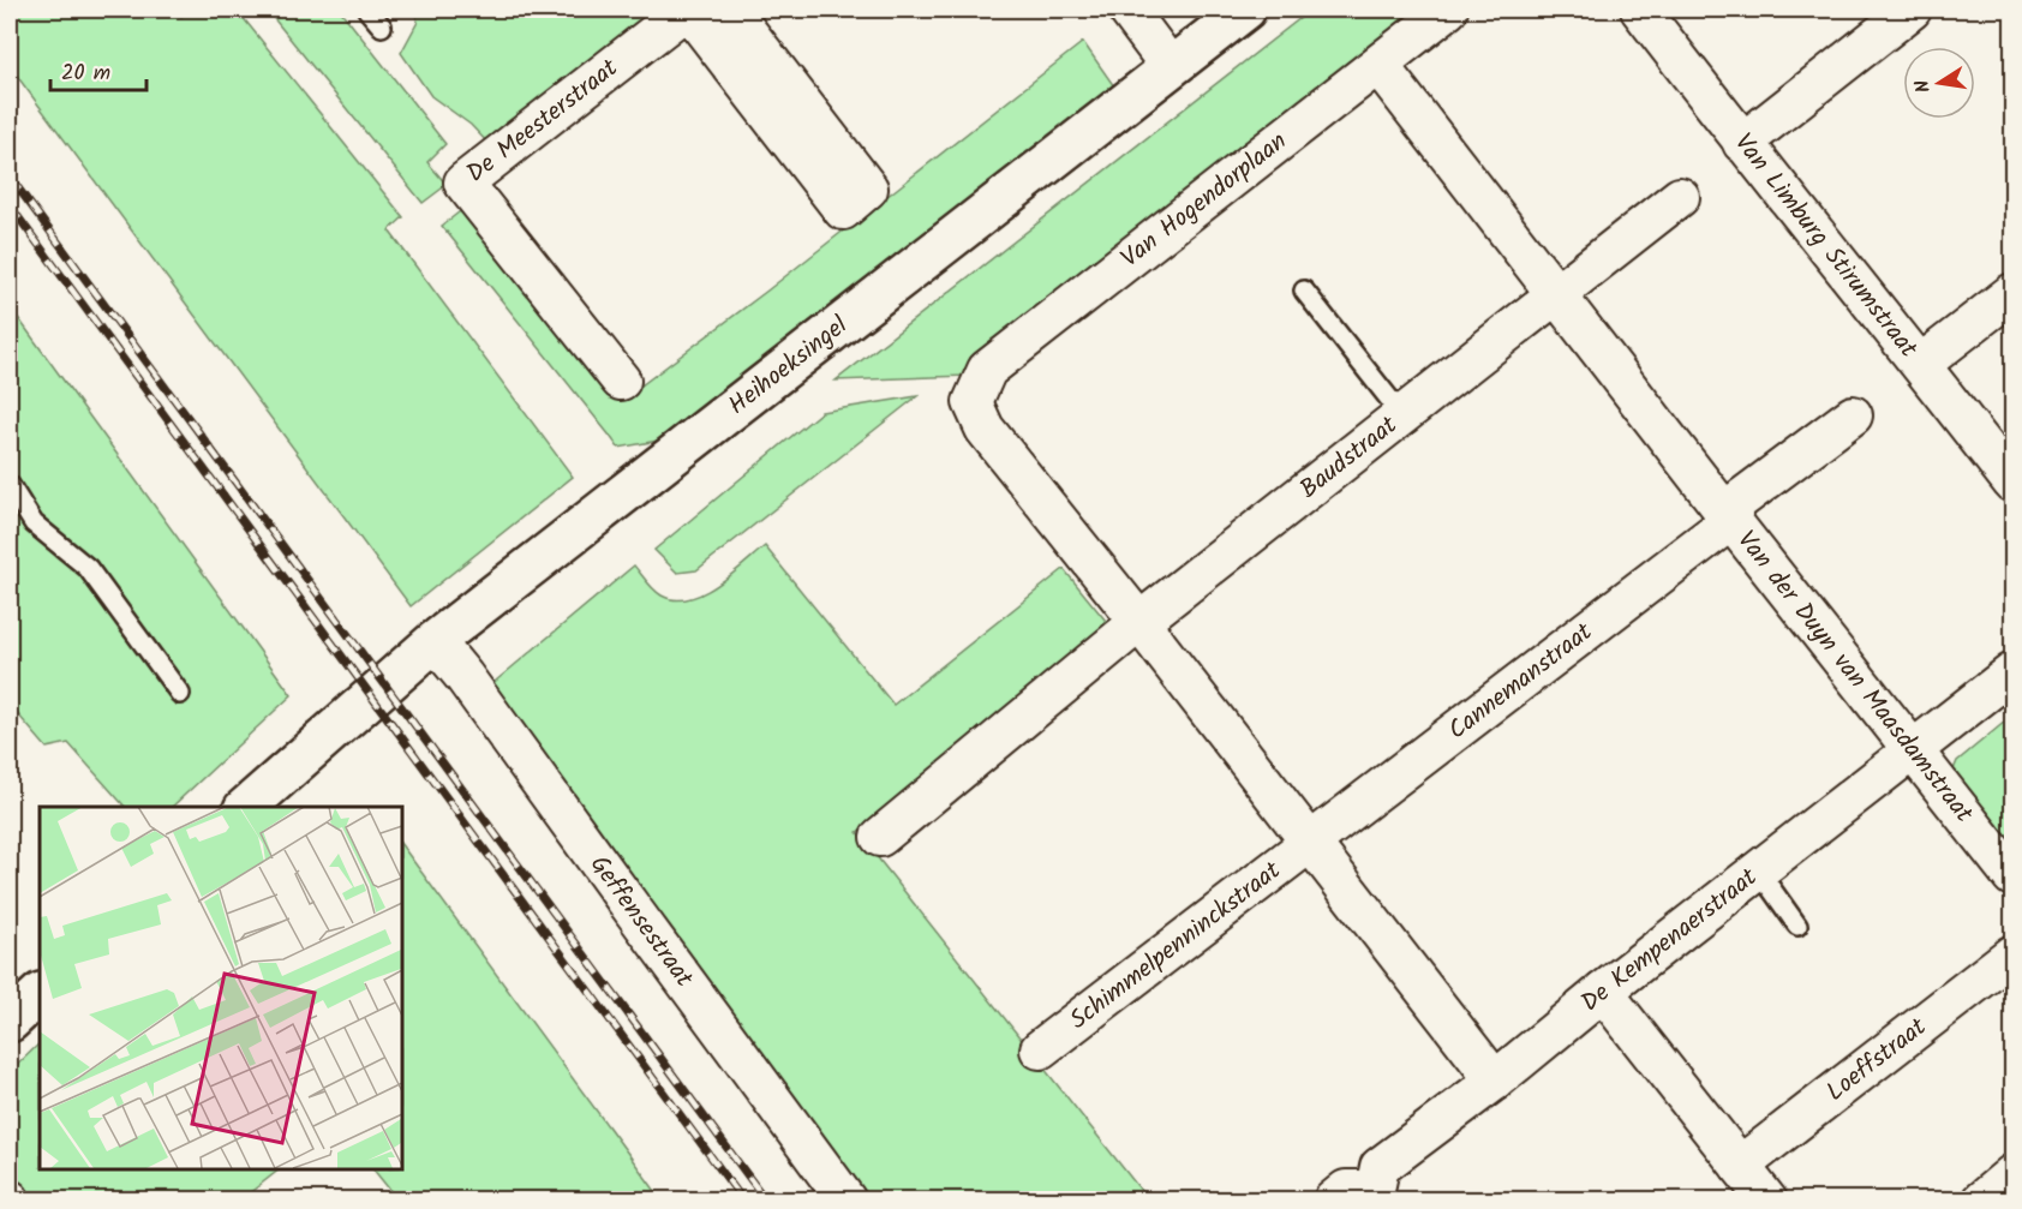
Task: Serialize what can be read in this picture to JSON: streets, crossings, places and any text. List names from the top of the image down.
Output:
{
  "streets": {
    "street": [
      "De Meesterstraat",
      "Van Hogendorplaan",
      "Van Limburg Stirumstraat",
      "Heihoeksingel",
      "Baudstraat",
      "Van der Duyn van Maasdamstraat",
      "Cannemanstraat",
      "Geffensestraat",
      "De Kempenaerstraat",
      "Schimmelpenninckstraat",
      "Loeffstraat"
    ]
  },
  "crossings": [
    ["Van Hogendorplaan", "Baudstraat"],
    ["Van Hogendorplaan", "Van der Duyn van Maasdamstraat"],
    ["Heihoeksingel", "Geffensestraat"],
    ["Baudstraat", "Van der Duyn van Maasdamstraat"],
    ["Van der Duyn van Maasdamstraat", "Cannemanstraat"],
    ["Van der Duyn van Maasdamstraat", "De Kempenaerstraat"],
    ["Cannemanstraat", "Schimmelpenninckstraat"]
  ],
  "scale_bar": "20 m",
  "north": "left"
}
